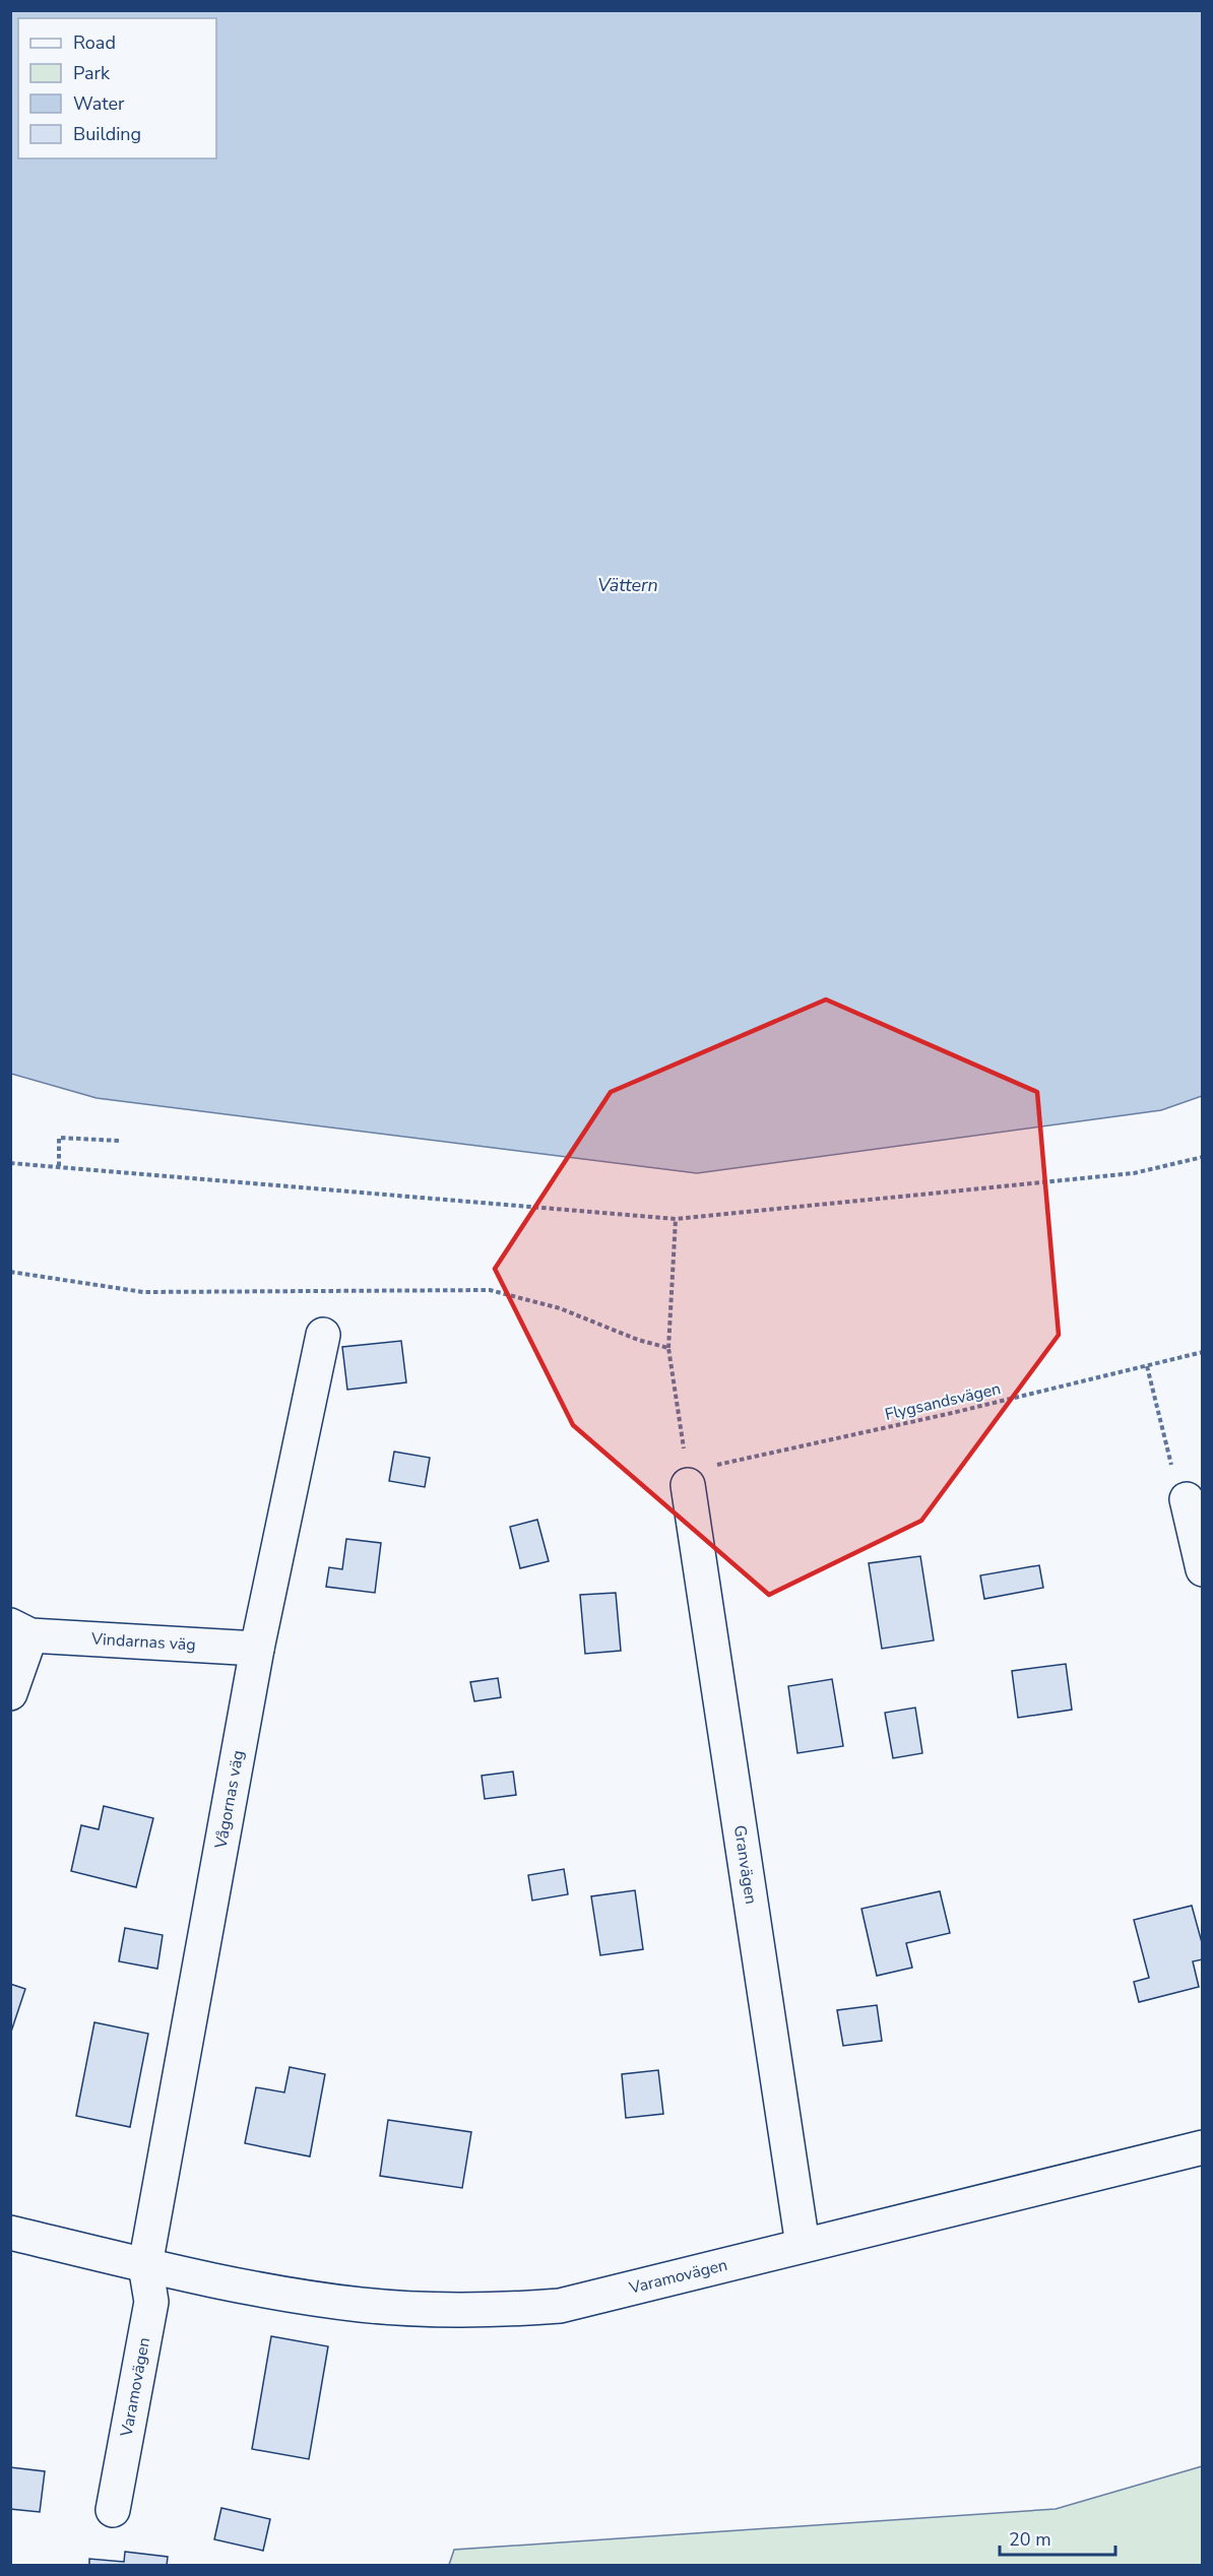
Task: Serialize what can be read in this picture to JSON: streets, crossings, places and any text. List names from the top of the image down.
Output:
{
  "streets": {
    "street": [
      "Vindarnas väg",
      "Vågornas väg",
      "Granvägen",
      "Varamovägen"
    ],
    "path": ["Flygsandsvägen"]
  },
  "crossings": [
    ["Flygsandsvägen", "Granvägen"],
    ["Vindarnas väg", "Vågornas väg"],
    ["Vågornas väg", "Varamovägen"],
    ["Granvägen", "Varamovägen"]
  ],
  "water": ["Vättern"],
  "legend": [
    "Road",
    "Park",
    "Water",
    "Building"
  ],
  "scale_bar": "20 m"
}
